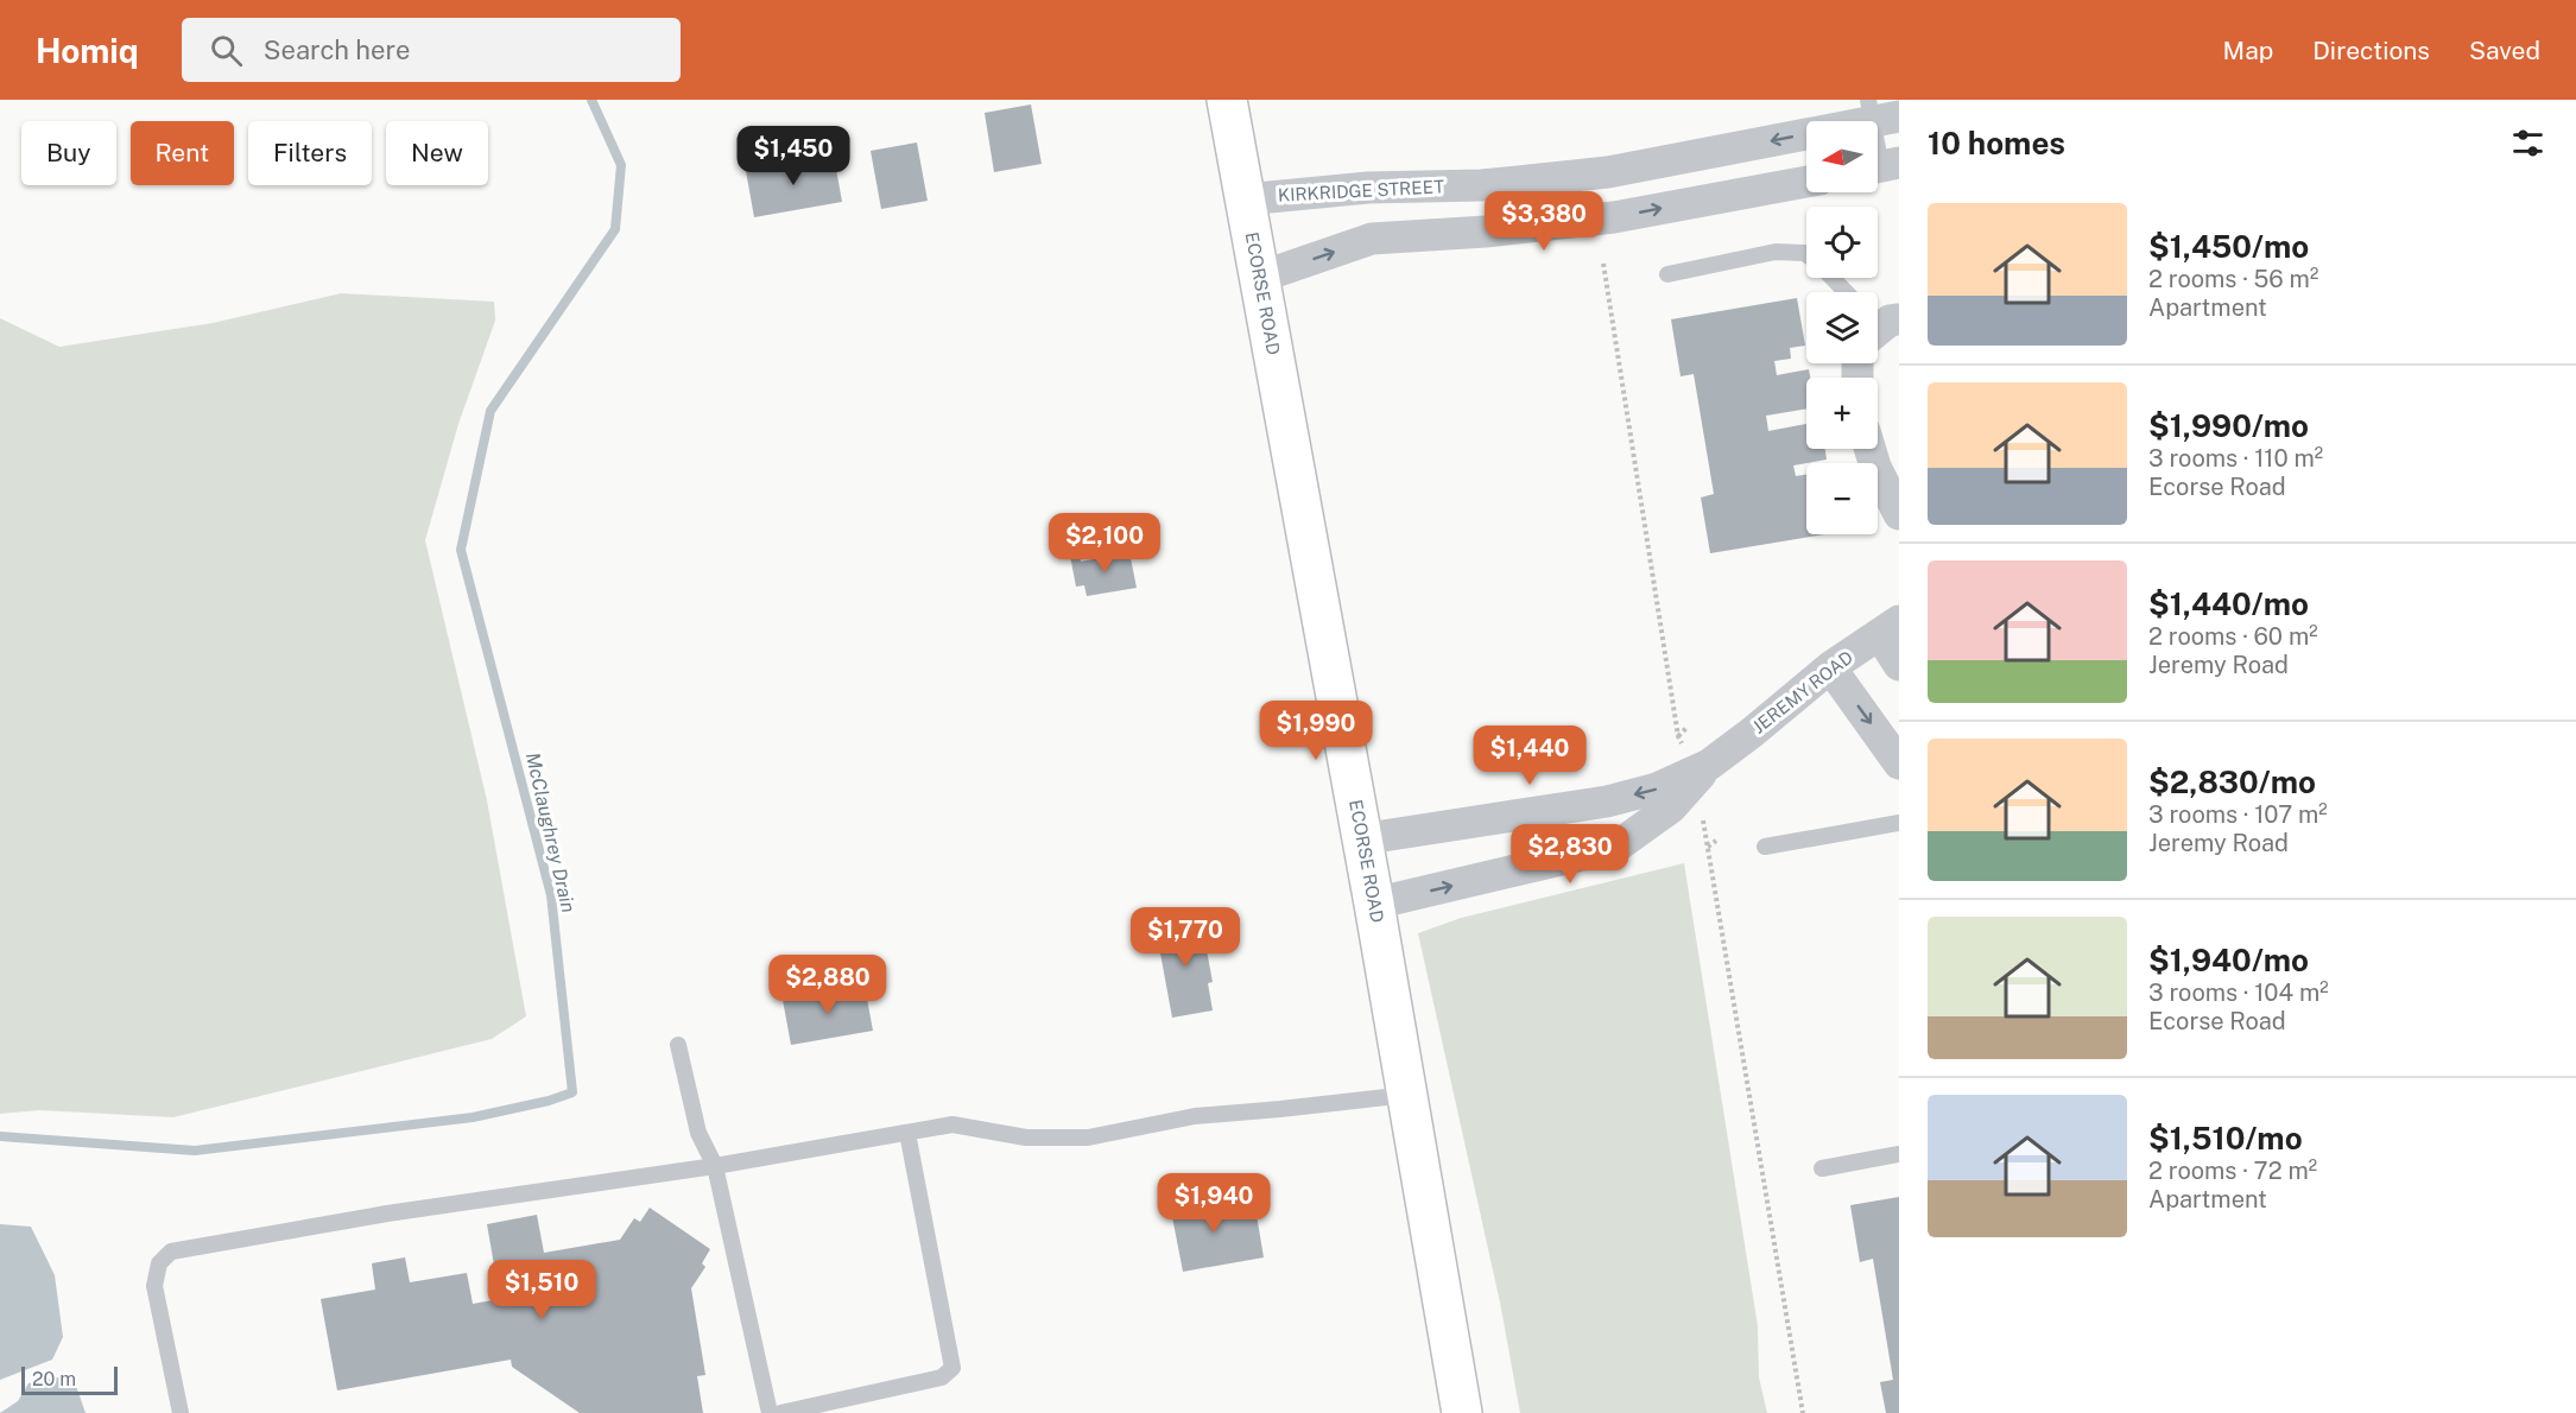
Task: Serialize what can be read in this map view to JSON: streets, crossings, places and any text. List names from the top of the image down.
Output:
{
  "streets": {
    "main road": ["ECORSE ROAD"],
    "street": ["KIRKRIDGE STREET", "JEREMY ROAD"]
  },
  "crossings": [
    ["KIRKRIDGE STREET", "ECORSE ROAD"],
    ["ECORSE ROAD", "JEREMY ROAD"]
  ],
  "water": ["McClaughrey Drain"],
  "scale_bar": "20 m",
  "north": "left",
  "page": {
    "header": "Homiq",
    "search": "Search here",
    "nav": ["Map", "Directions", "Saved"],
    "heading": "10 homes",
    "map_buttons": ["+", "−"],
    "chip": [
      "Buy",
      "Rent",
      "Filters",
      "New"
    ],
    "price": [
      "$1,450",
      "$3,380",
      "$2,100",
      "$1,990",
      "$1,440",
      "$2,830",
      "$1,770",
      "$2,880",
      "$1,940",
      "$1,510"
    ],
    "list": [
      {
        "name": "$1,450/mo",
        "note": "2 rooms · 56 m² · Apartment"
      },
      {
        "name": "$1,990/mo",
        "note": "3 rooms · 110 m² · Ecorse Road"
      },
      {
        "name": "$1,440/mo",
        "note": "2 rooms · 60 m² · Jeremy Road"
      },
      {
        "name": "$2,830/mo",
        "note": "3 rooms · 107 m² · Jeremy Road"
      },
      {
        "name": "$1,940/mo",
        "note": "3 rooms · 104 m² · Ecorse Road"
      },
      {
        "name": "$1,510/mo",
        "note": "2 rooms · 72 m² · Apartment"
      }
    ],
    "scale": "20 m"
  }
}
